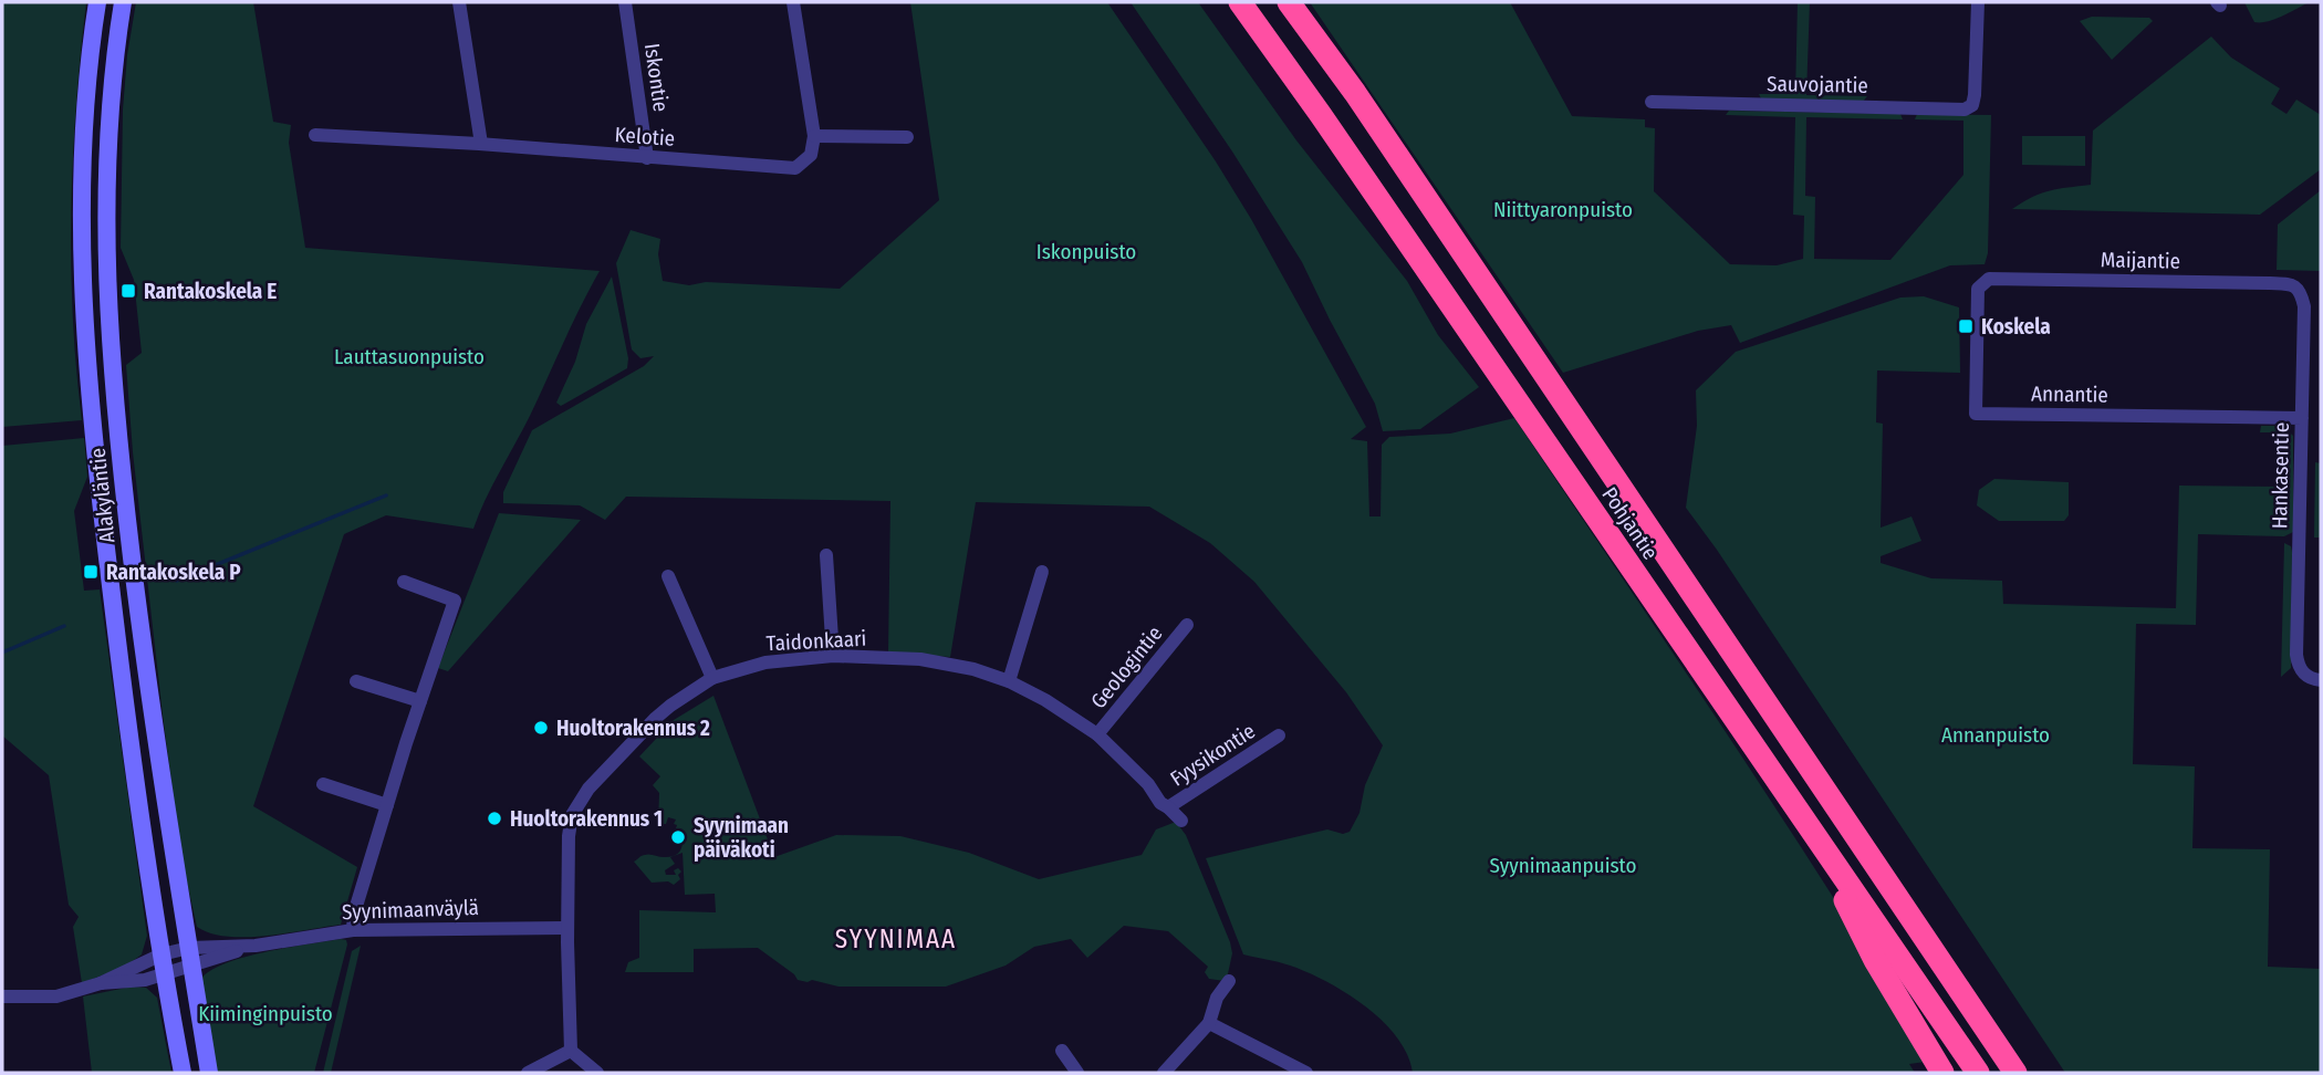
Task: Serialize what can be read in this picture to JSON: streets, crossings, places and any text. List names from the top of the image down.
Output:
{
  "streets": {
    "highway": ["Pohjantie"],
    "main road": ["Alakyläntie"],
    "street": [
      "Iskontie",
      "Sauvojantie",
      "Kelotie",
      "Maijantie",
      "Annantie",
      "Hankasentie",
      "Taidonkaari",
      "Geologintie",
      "Fyysikontie",
      "Syynimaanväylä"
    ]
  },
  "crossings": [
    ["Iskontie", "Kelotie"],
    ["Maijantie", "Annantie"],
    ["Maijantie", "Hankasentie"],
    ["Annantie", "Hankasentie"],
    ["Alakyläntie", "Syynimaanväylä"],
    ["Taidonkaari", "Geologintie"],
    ["Taidonkaari", "Fyysikontie"],
    ["Taidonkaari", "Syynimaanväylä"]
  ],
  "districts": ["SYYNIMAA"],
  "parks": [
    "Niittyaronpuisto",
    "Iskonpuisto",
    "Lauttasuonpuisto",
    "Annanpuisto",
    "Syynimaanpuisto",
    "Kiiminginpuisto"
  ],
  "places": {
    "transit": ["Rantakoskela E", "Koskela", "Rantakoskela P"],
    "other": ["Huoltorakennus 2", "Huoltorakennus 1", "Syynimaan päiväkoti"]
  }
}
